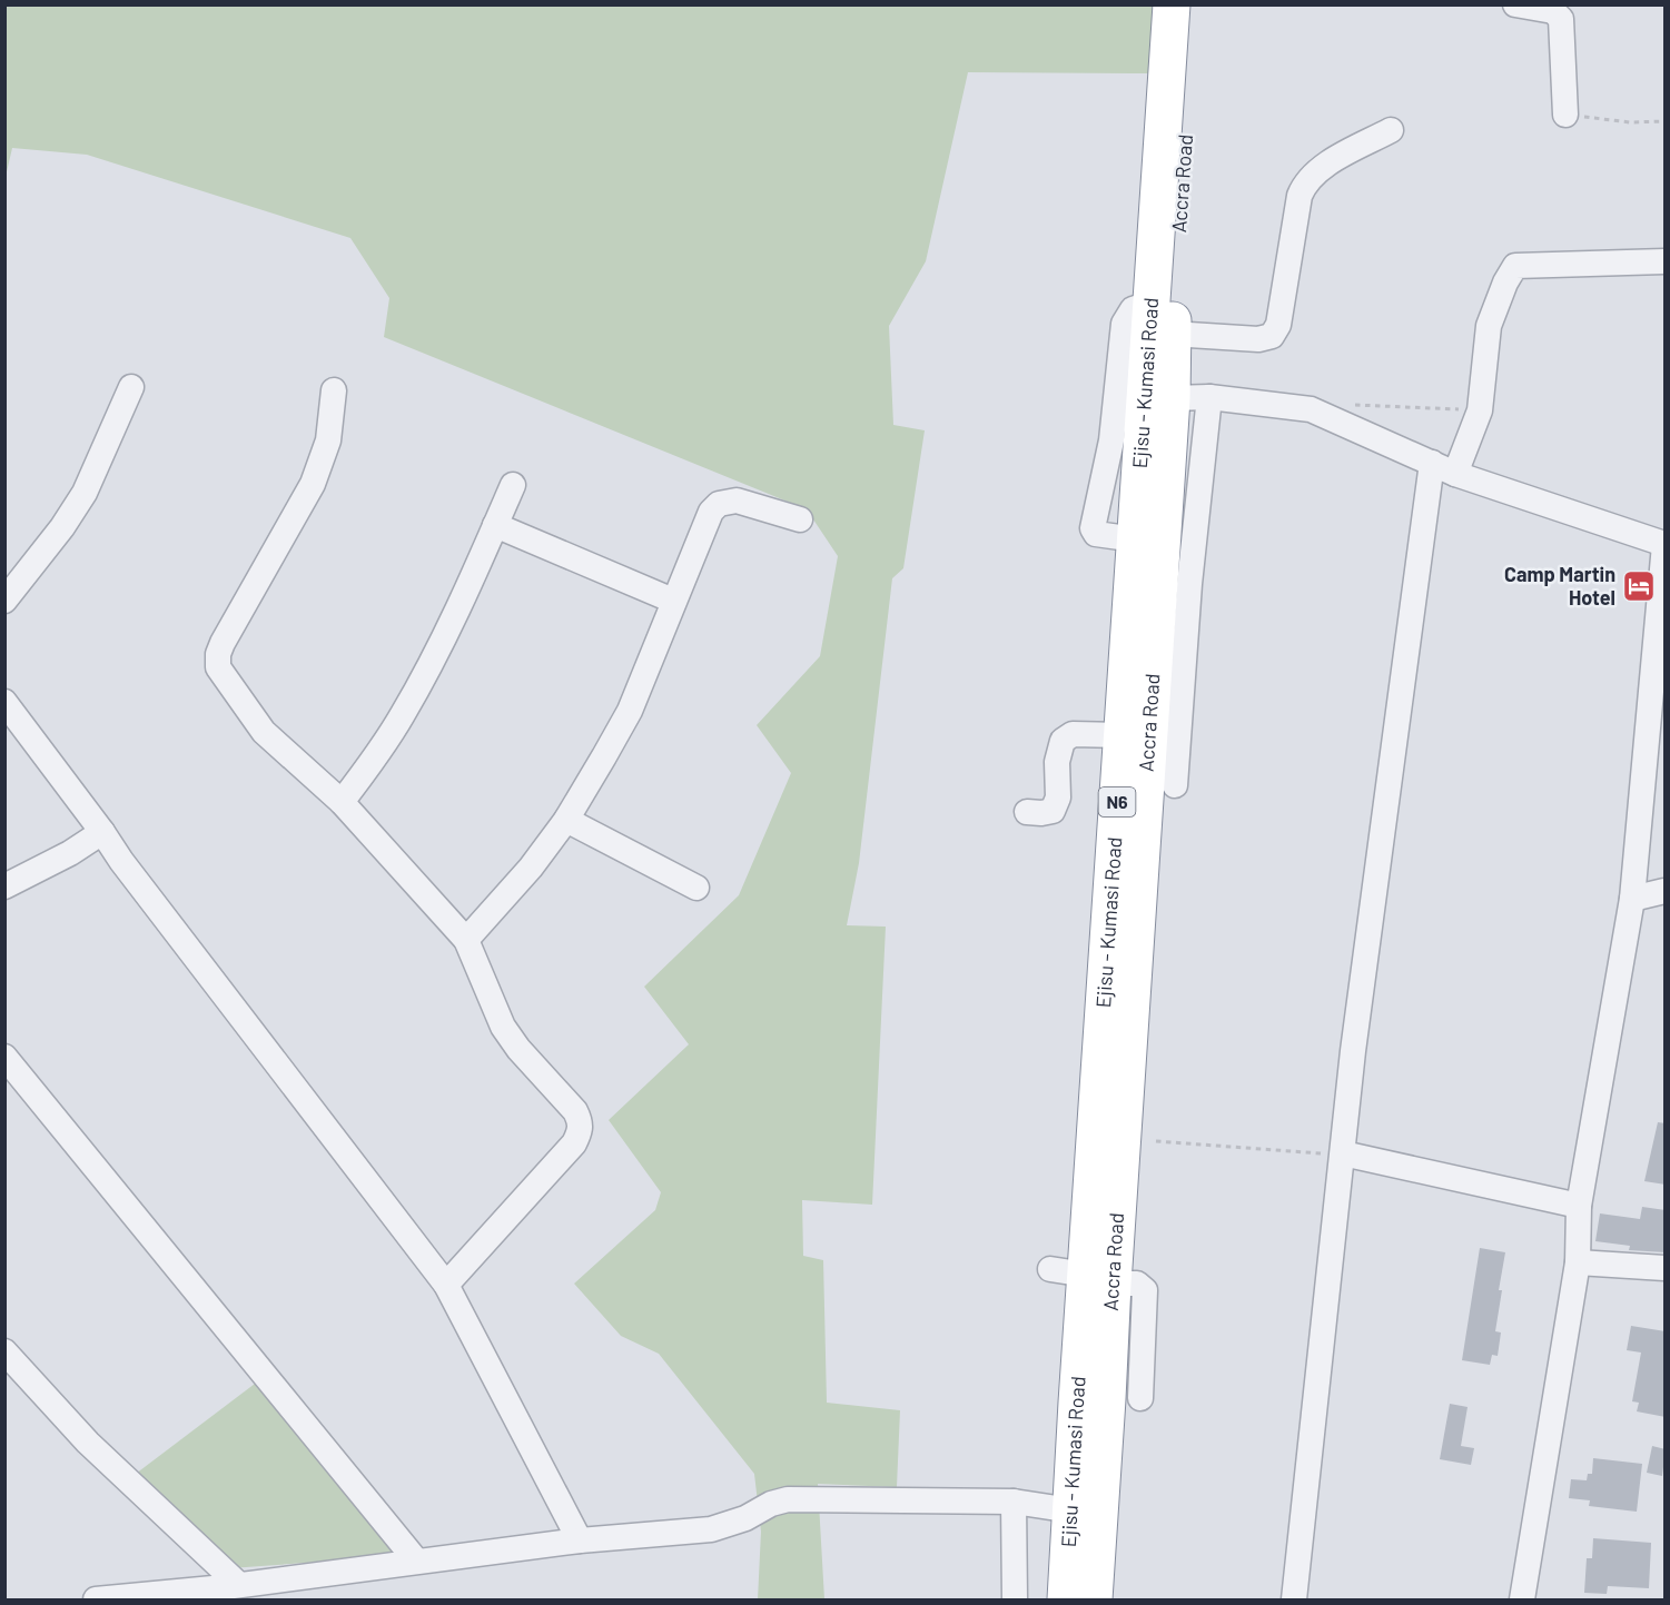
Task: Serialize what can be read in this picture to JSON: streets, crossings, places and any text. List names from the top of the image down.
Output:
{
  "streets": {
    "highway": ["Accra Road", "Ejisu - Kumasi Road", "N6"]
  },
  "crossings": [
    ["Accra Road", "Ejisu - Kumasi Road"]
  ],
  "places": {
    "hotel": ["Camp Martin Hotel"]
  }
}
